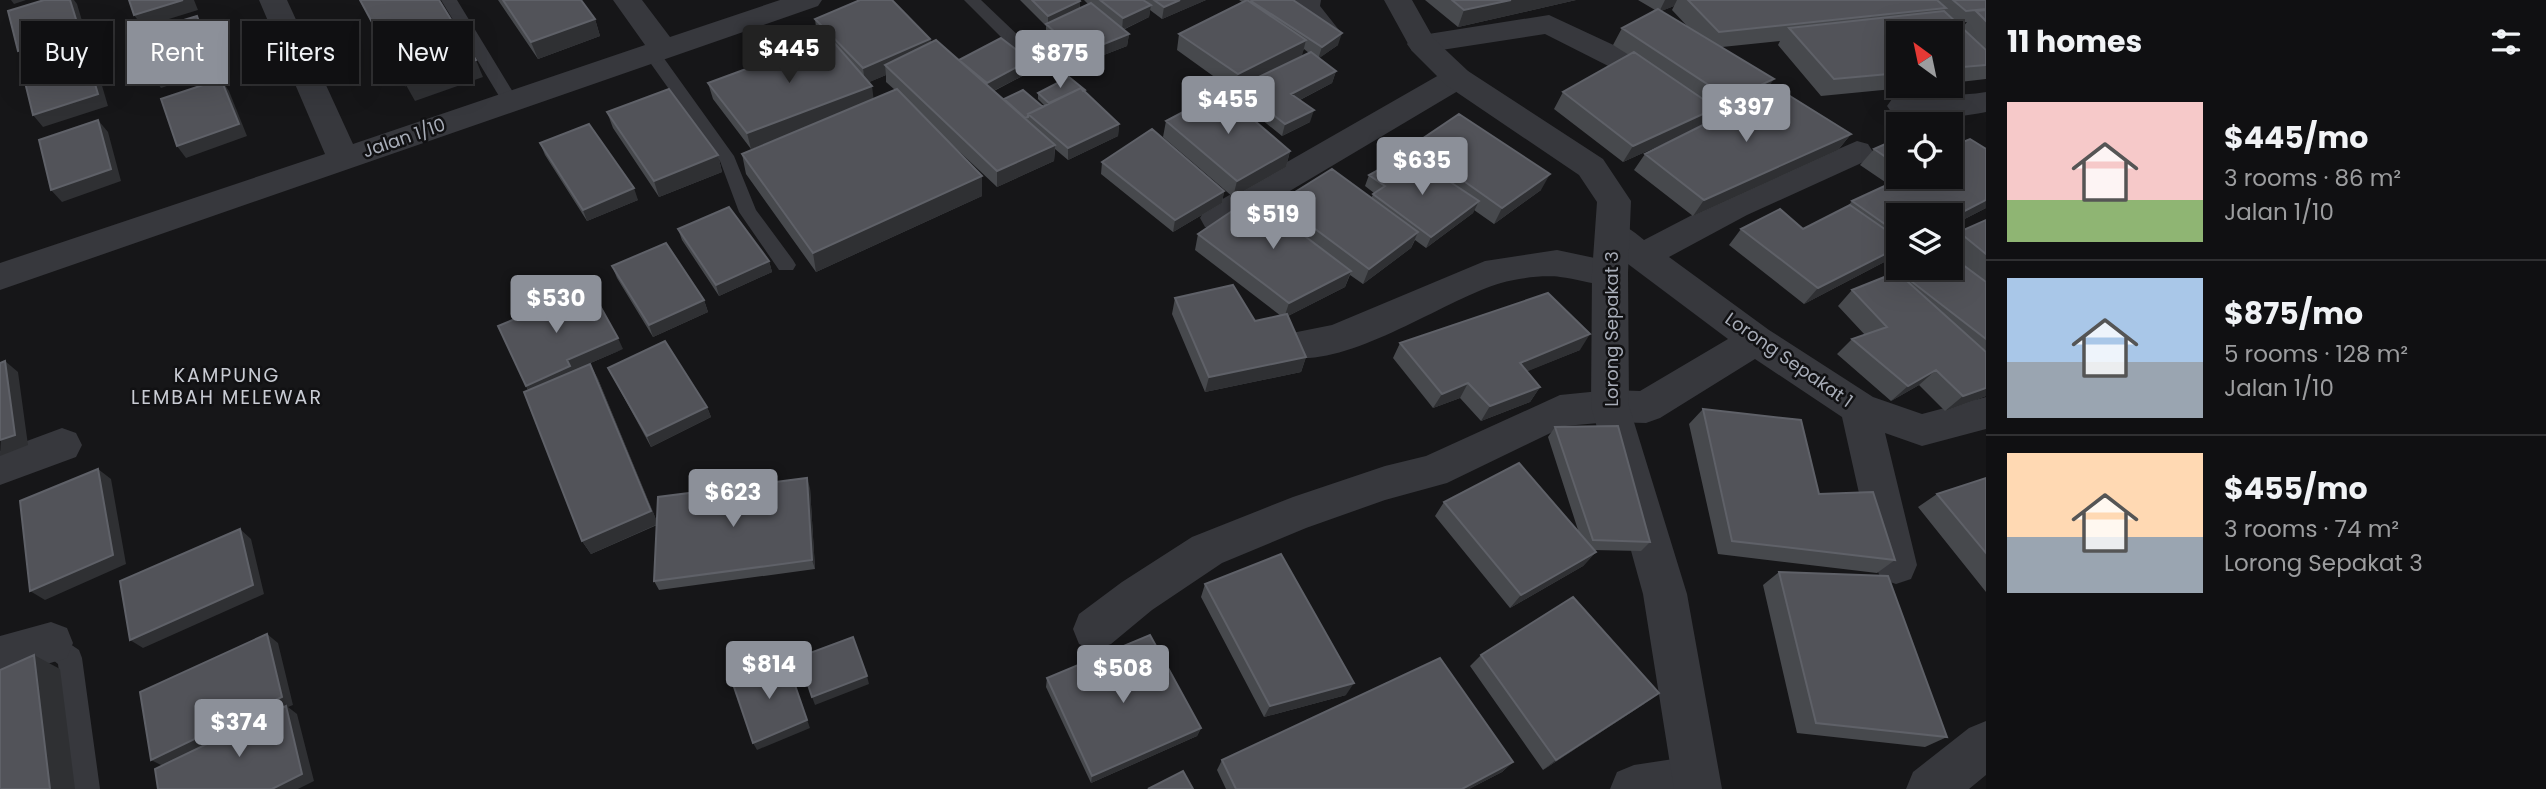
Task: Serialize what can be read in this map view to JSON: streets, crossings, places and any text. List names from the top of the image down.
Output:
{
  "streets": {
    "street": ["Jalan 1/10", "Lorong Sepakat 3", "Lorong Sepakat 1"]
  },
  "crossings": [
    ["Lorong Sepakat 3", "Lorong Sepakat 1"]
  ],
  "districts": ["KAMPUNG LEMBAH MELEWAR"],
  "north": "top left",
  "page": {
    "heading": "11 homes",
    "chip": [
      "Buy",
      "Rent",
      "Filters",
      "New"
    ],
    "price": [
      "$445",
      "$875",
      "$455",
      "$397",
      "$635",
      "$519",
      "$530",
      "$623",
      "$814",
      "$508",
      "$374"
    ],
    "list": [
      {
        "name": "$445/mo",
        "note": "3 rooms · 86 m² · Jalan 1/10"
      },
      {
        "name": "$875/mo",
        "note": "5 rooms · 128 m² · Jalan 1/10"
      },
      {
        "name": "$455/mo",
        "note": "3 rooms · 74 m² · Lorong Sepakat 3"
      }
    ]
  }
}
